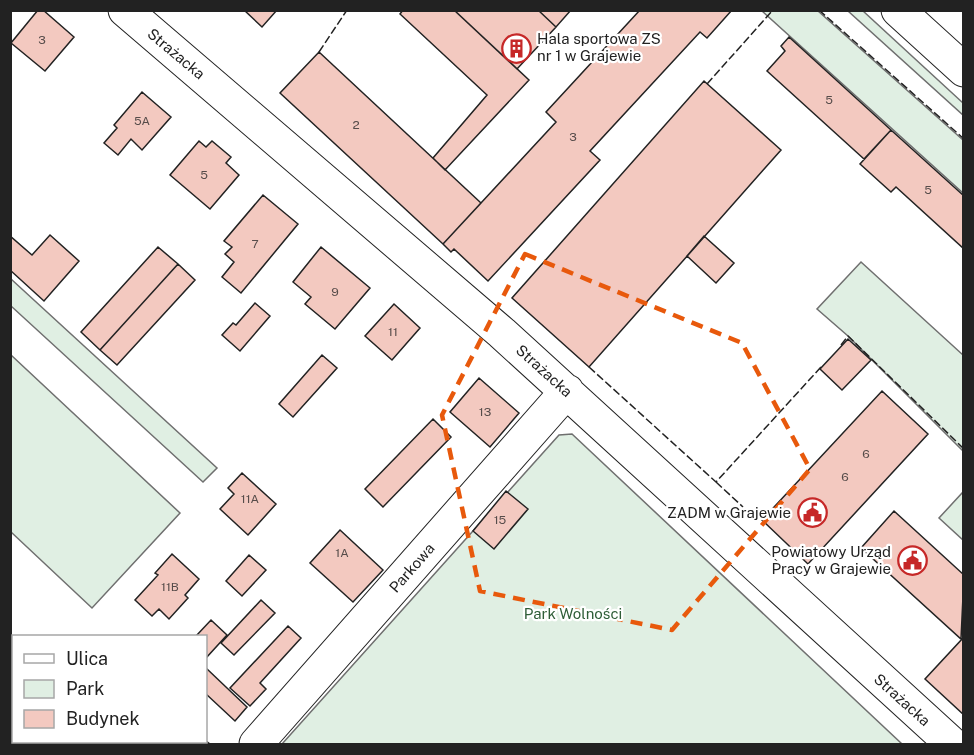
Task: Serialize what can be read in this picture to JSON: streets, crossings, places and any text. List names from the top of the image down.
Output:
{
  "streets": {
    "street": ["Strażacka", "Parkowa"]
  },
  "crossings": [
    ["Strażacka", "Parkowa"]
  ],
  "parks": ["Park Wolności"],
  "places": {
    "building": ["Hala sportowa ZS nr 1 w Grajewie"],
    "public building": ["ZADM w Grajewie", "Powiatowy Urząd Pracy w Grajewie"]
  },
  "house_numbers": [
    "3",
    "5",
    "5A",
    "2",
    "3",
    "5",
    "5",
    "7",
    "9",
    "11",
    "13",
    "6",
    "6",
    "11A",
    "15",
    "1A",
    "11B"
  ],
  "legend": ["Ulica", "Park", "Budynek"]
}
